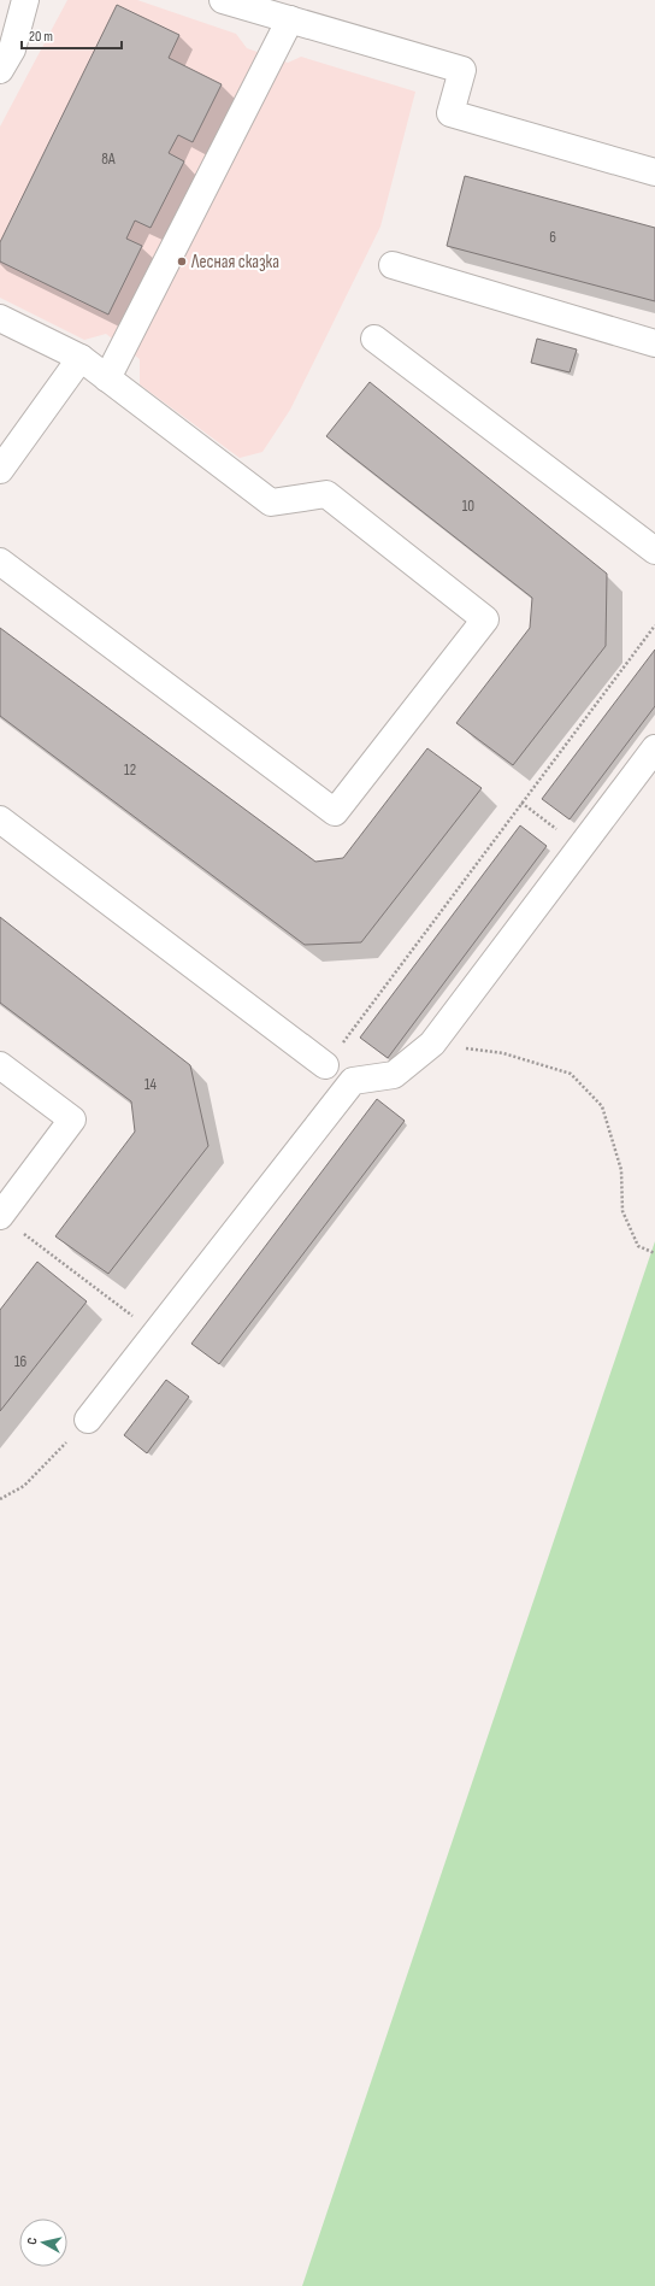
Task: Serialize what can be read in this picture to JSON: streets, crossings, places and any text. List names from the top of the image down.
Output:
{
  "places": ["Лесная сказка"],
  "house_numbers": [
    "8А",
    "6",
    "10",
    "12",
    "14",
    "16"
  ],
  "scale_bar": "20 m",
  "north": "left"
}
